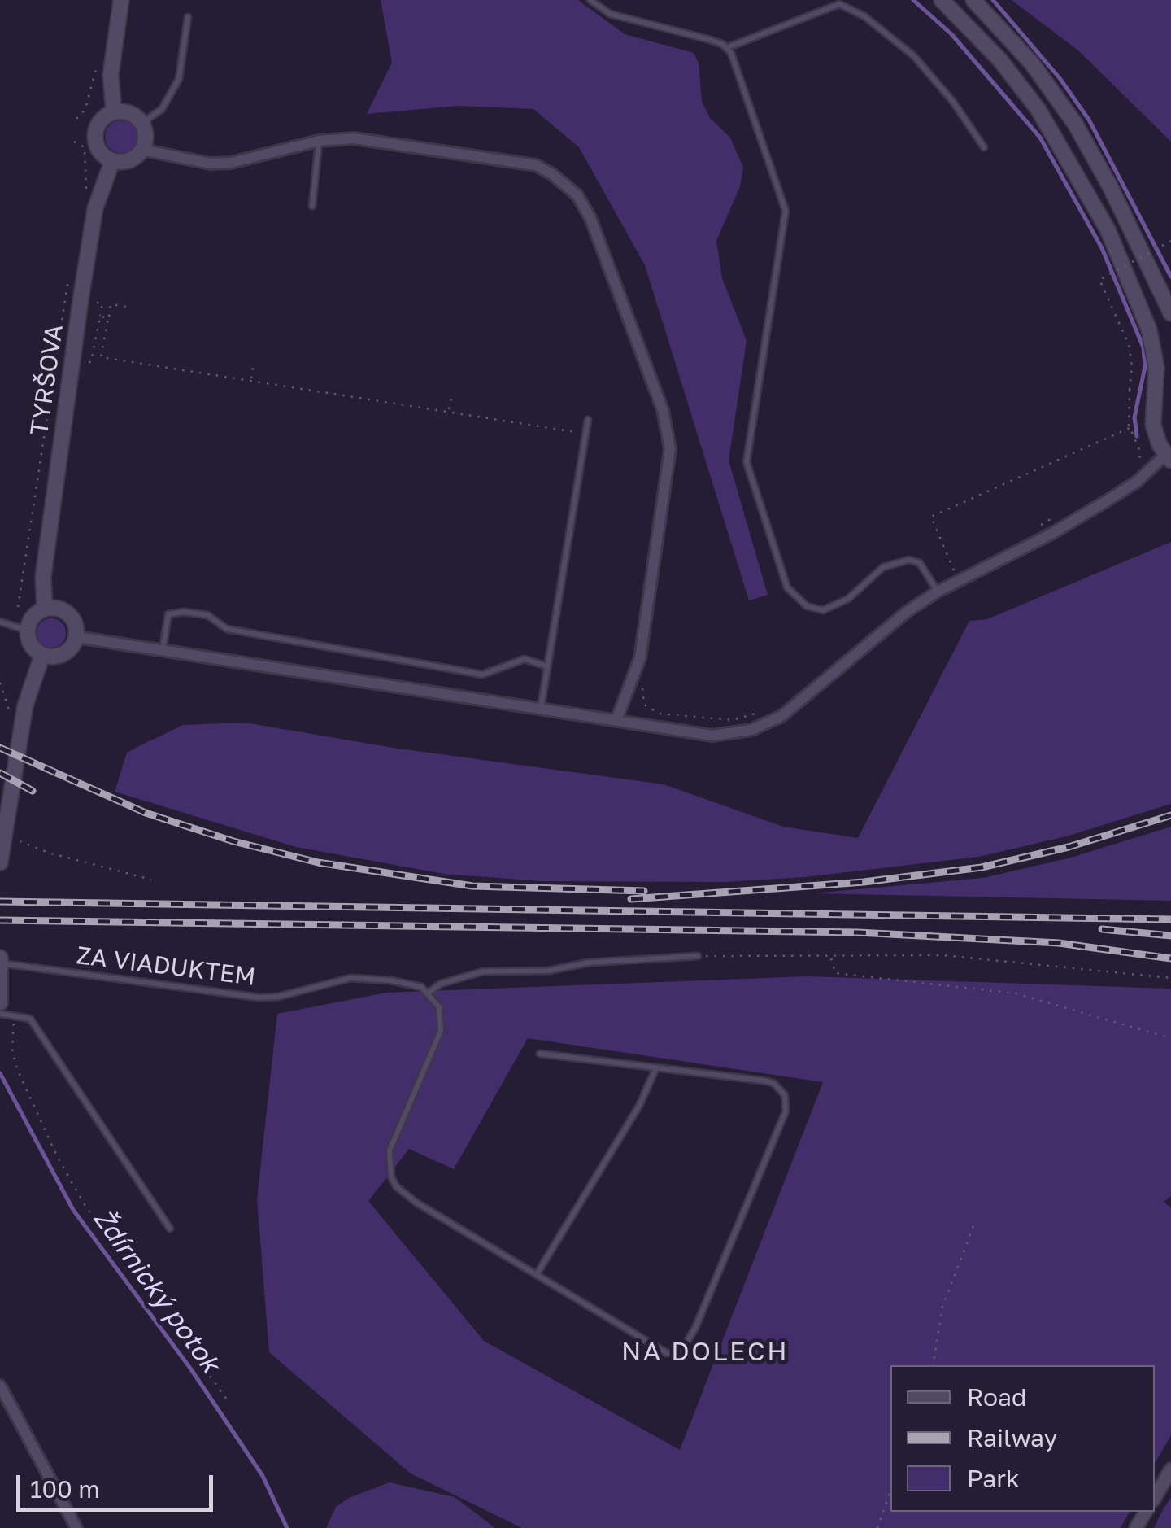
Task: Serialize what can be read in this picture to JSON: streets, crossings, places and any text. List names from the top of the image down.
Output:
{
  "streets": {
    "main road": ["TYRŠOVA"],
    "lane": ["ZA VIADUKTEM"]
  },
  "districts": ["NA DOLECH"],
  "water": ["Ždírnický potok"],
  "legend": ["Road", "Railway", "Park"],
  "scale_bar": "100 m"
}
